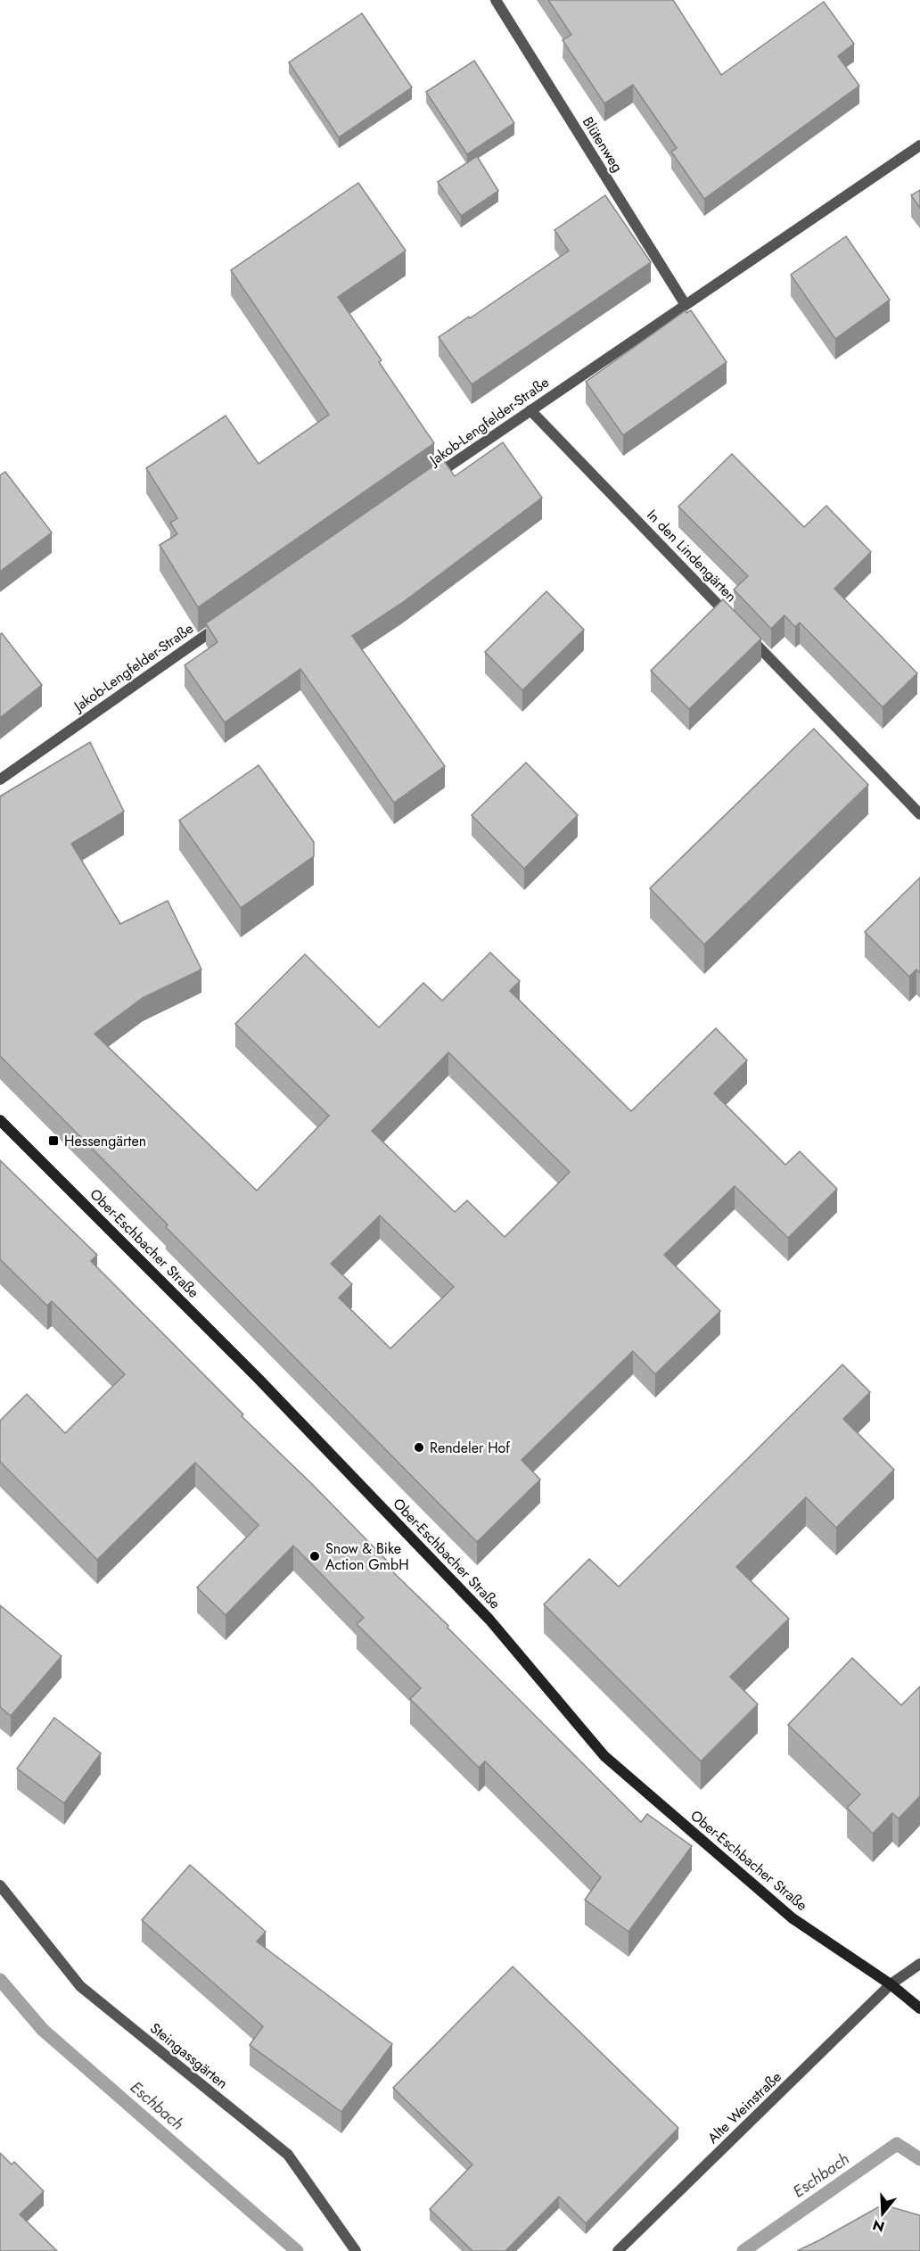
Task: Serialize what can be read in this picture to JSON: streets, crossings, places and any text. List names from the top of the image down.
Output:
{
  "streets": {
    "street": [
      "Blütenweg",
      "Jakob-Lengfelder-Straße",
      "In den Lindengärten",
      "Ober-Eschbacher Straße",
      "Steingassgärten",
      "Alte Weinstraße"
    ]
  },
  "crossings": [
    ["Blütenweg", "Jakob-Lengfelder-Straße"],
    ["Jakob-Lengfelder-Straße", "In den Lindengärten"],
    ["Ober-Eschbacher Straße", "Alte Weinstraße"]
  ],
  "water": ["Eschbach"],
  "places": {
    "transit": ["Hessengärten"],
    "other": ["Rendeler Hof", "Snow & Bike Action GmbH"]
  },
  "north": "bottom"
}
